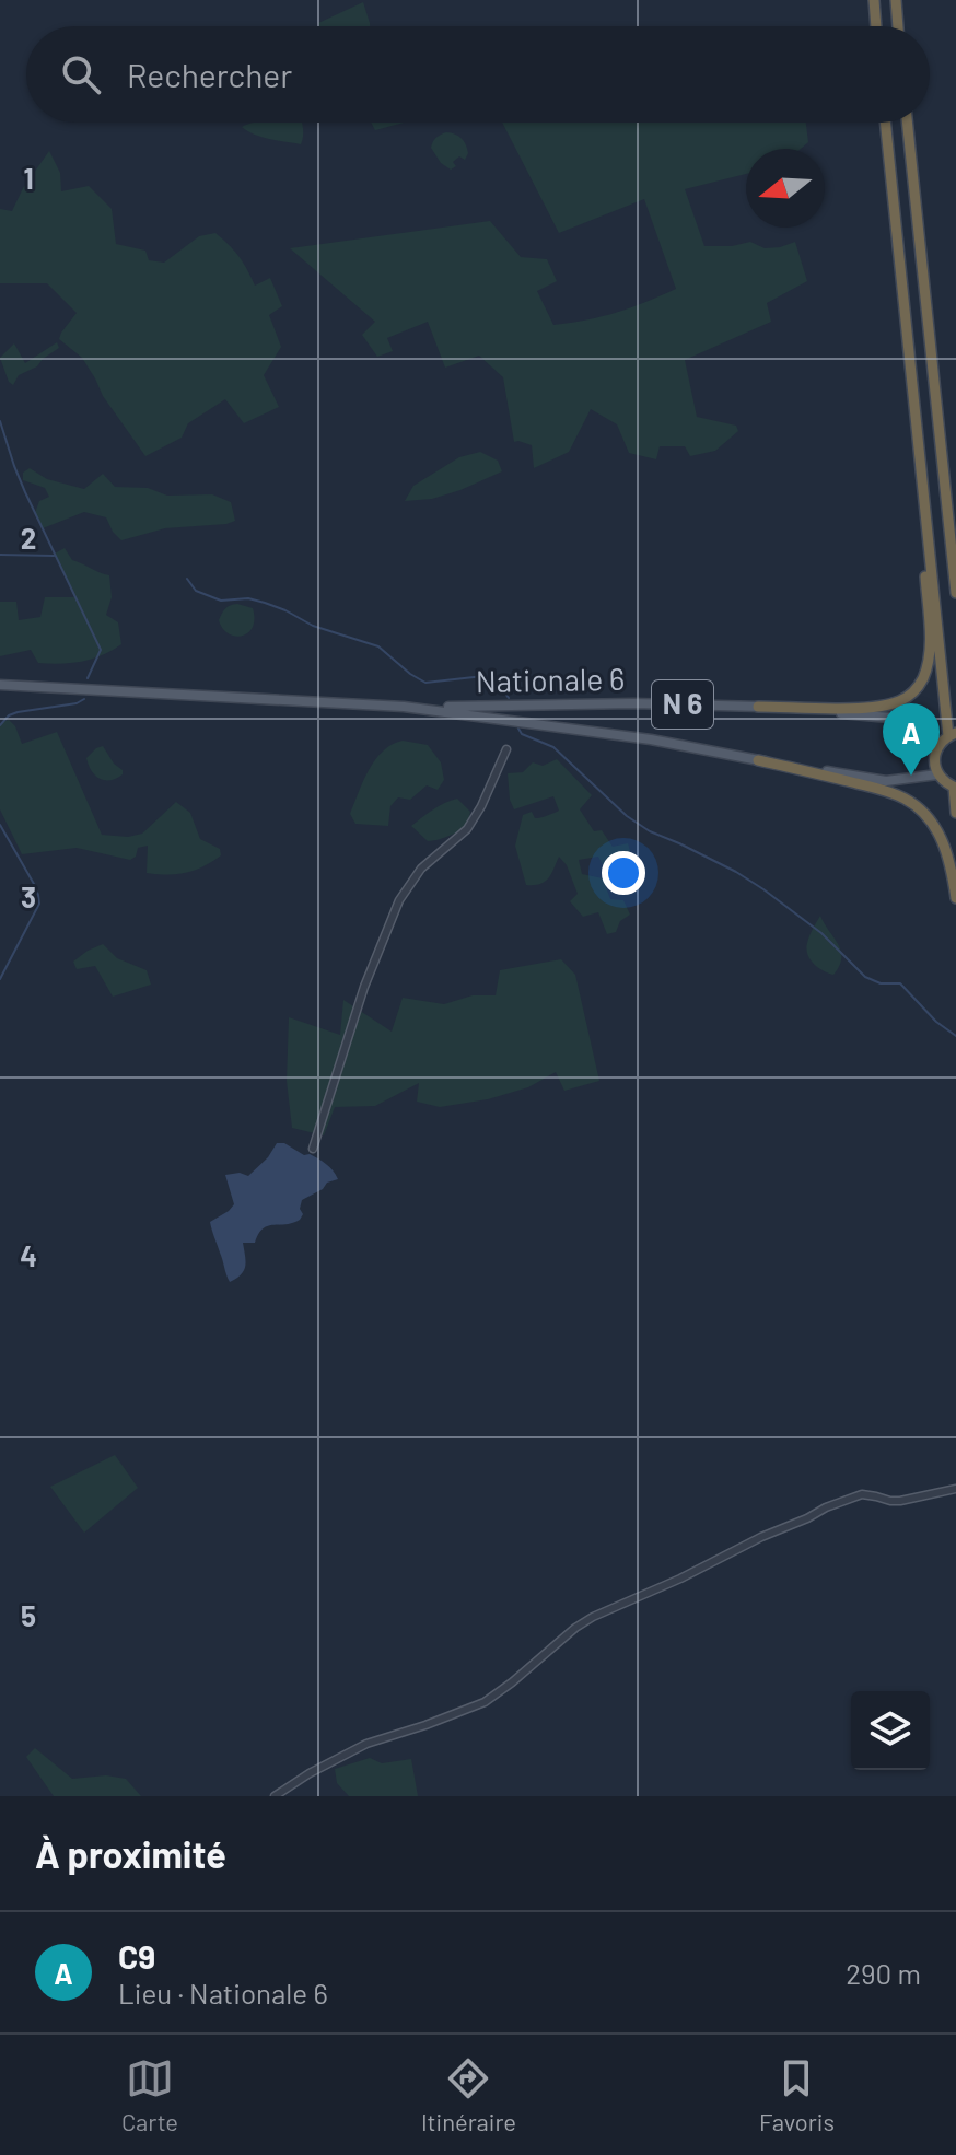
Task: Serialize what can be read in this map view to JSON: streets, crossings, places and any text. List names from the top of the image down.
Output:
{
  "streets": {
    "main road": ["Nationale 6", "N 6"]
  },
  "north": "left",
  "page": {
    "search": "Rechercher",
    "pins": "A",
    "heading": "À proximité",
    "list": [
      {
        "mark": "A",
        "name": "C9",
        "note": "Lieu · Nationale 6",
        "value": "290 m"
      }
    ],
    "nav": ["Carte", "Itinéraire", "Favoris"]
  },
  "grid": {
    "rows": [
      "1",
      "2",
      "3",
      "4",
      "5"
    ]
  }
}
